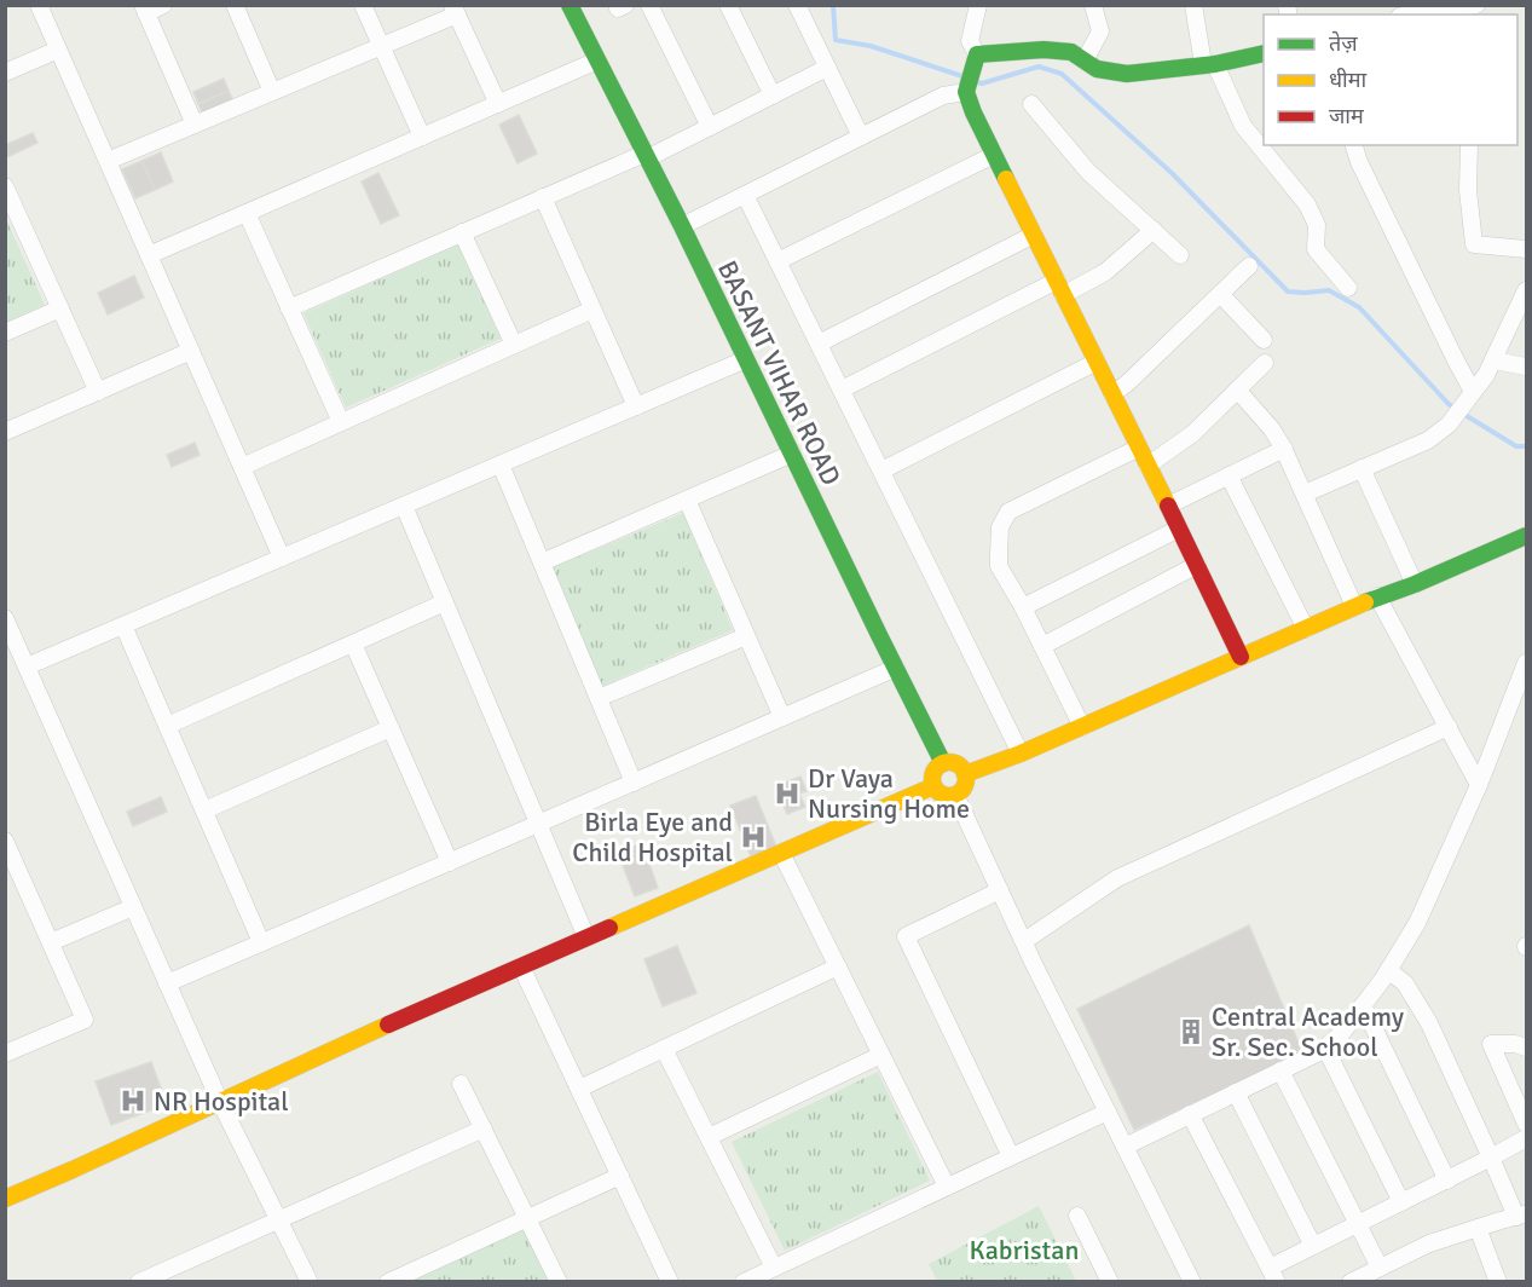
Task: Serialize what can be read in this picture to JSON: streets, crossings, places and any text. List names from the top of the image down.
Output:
{
  "streets": {
    "street": ["BASANT VIHAR ROAD"]
  },
  "parks": ["Kabristan"],
  "places": {
    "hospital": ["Dr Vaya Nursing Home", "Birla Eye and Child Hospital", "NR Hospital"],
    "building": ["Central Academy Sr. Sec. School"]
  },
  "legend": ["तेज़", "धीमा", "जाम"]
}
